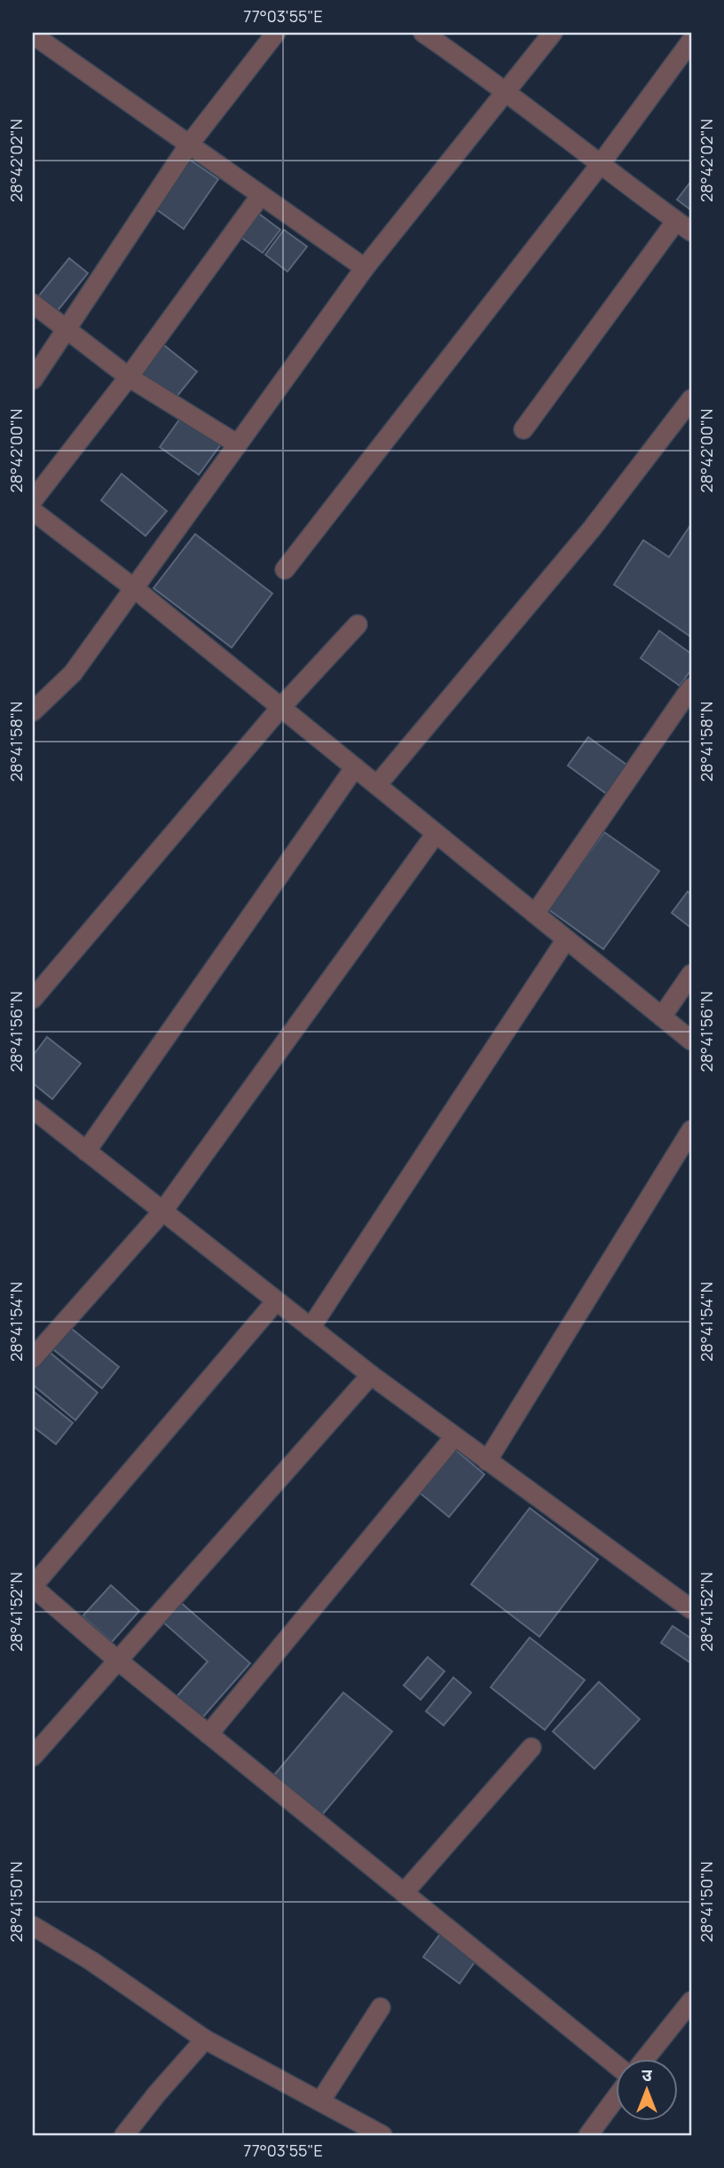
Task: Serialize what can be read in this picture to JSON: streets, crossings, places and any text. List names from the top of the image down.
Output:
{
  "north": "top",
  "coordinates": [
    "77°03'55\"E",
    "28°42'02\"N",
    "28°42'00\"N",
    "28°41'58\"N",
    "28°41'56\"N",
    "28°41'54\"N",
    "28°41'52\"N",
    "28°41'50\"N"
  ]
}
